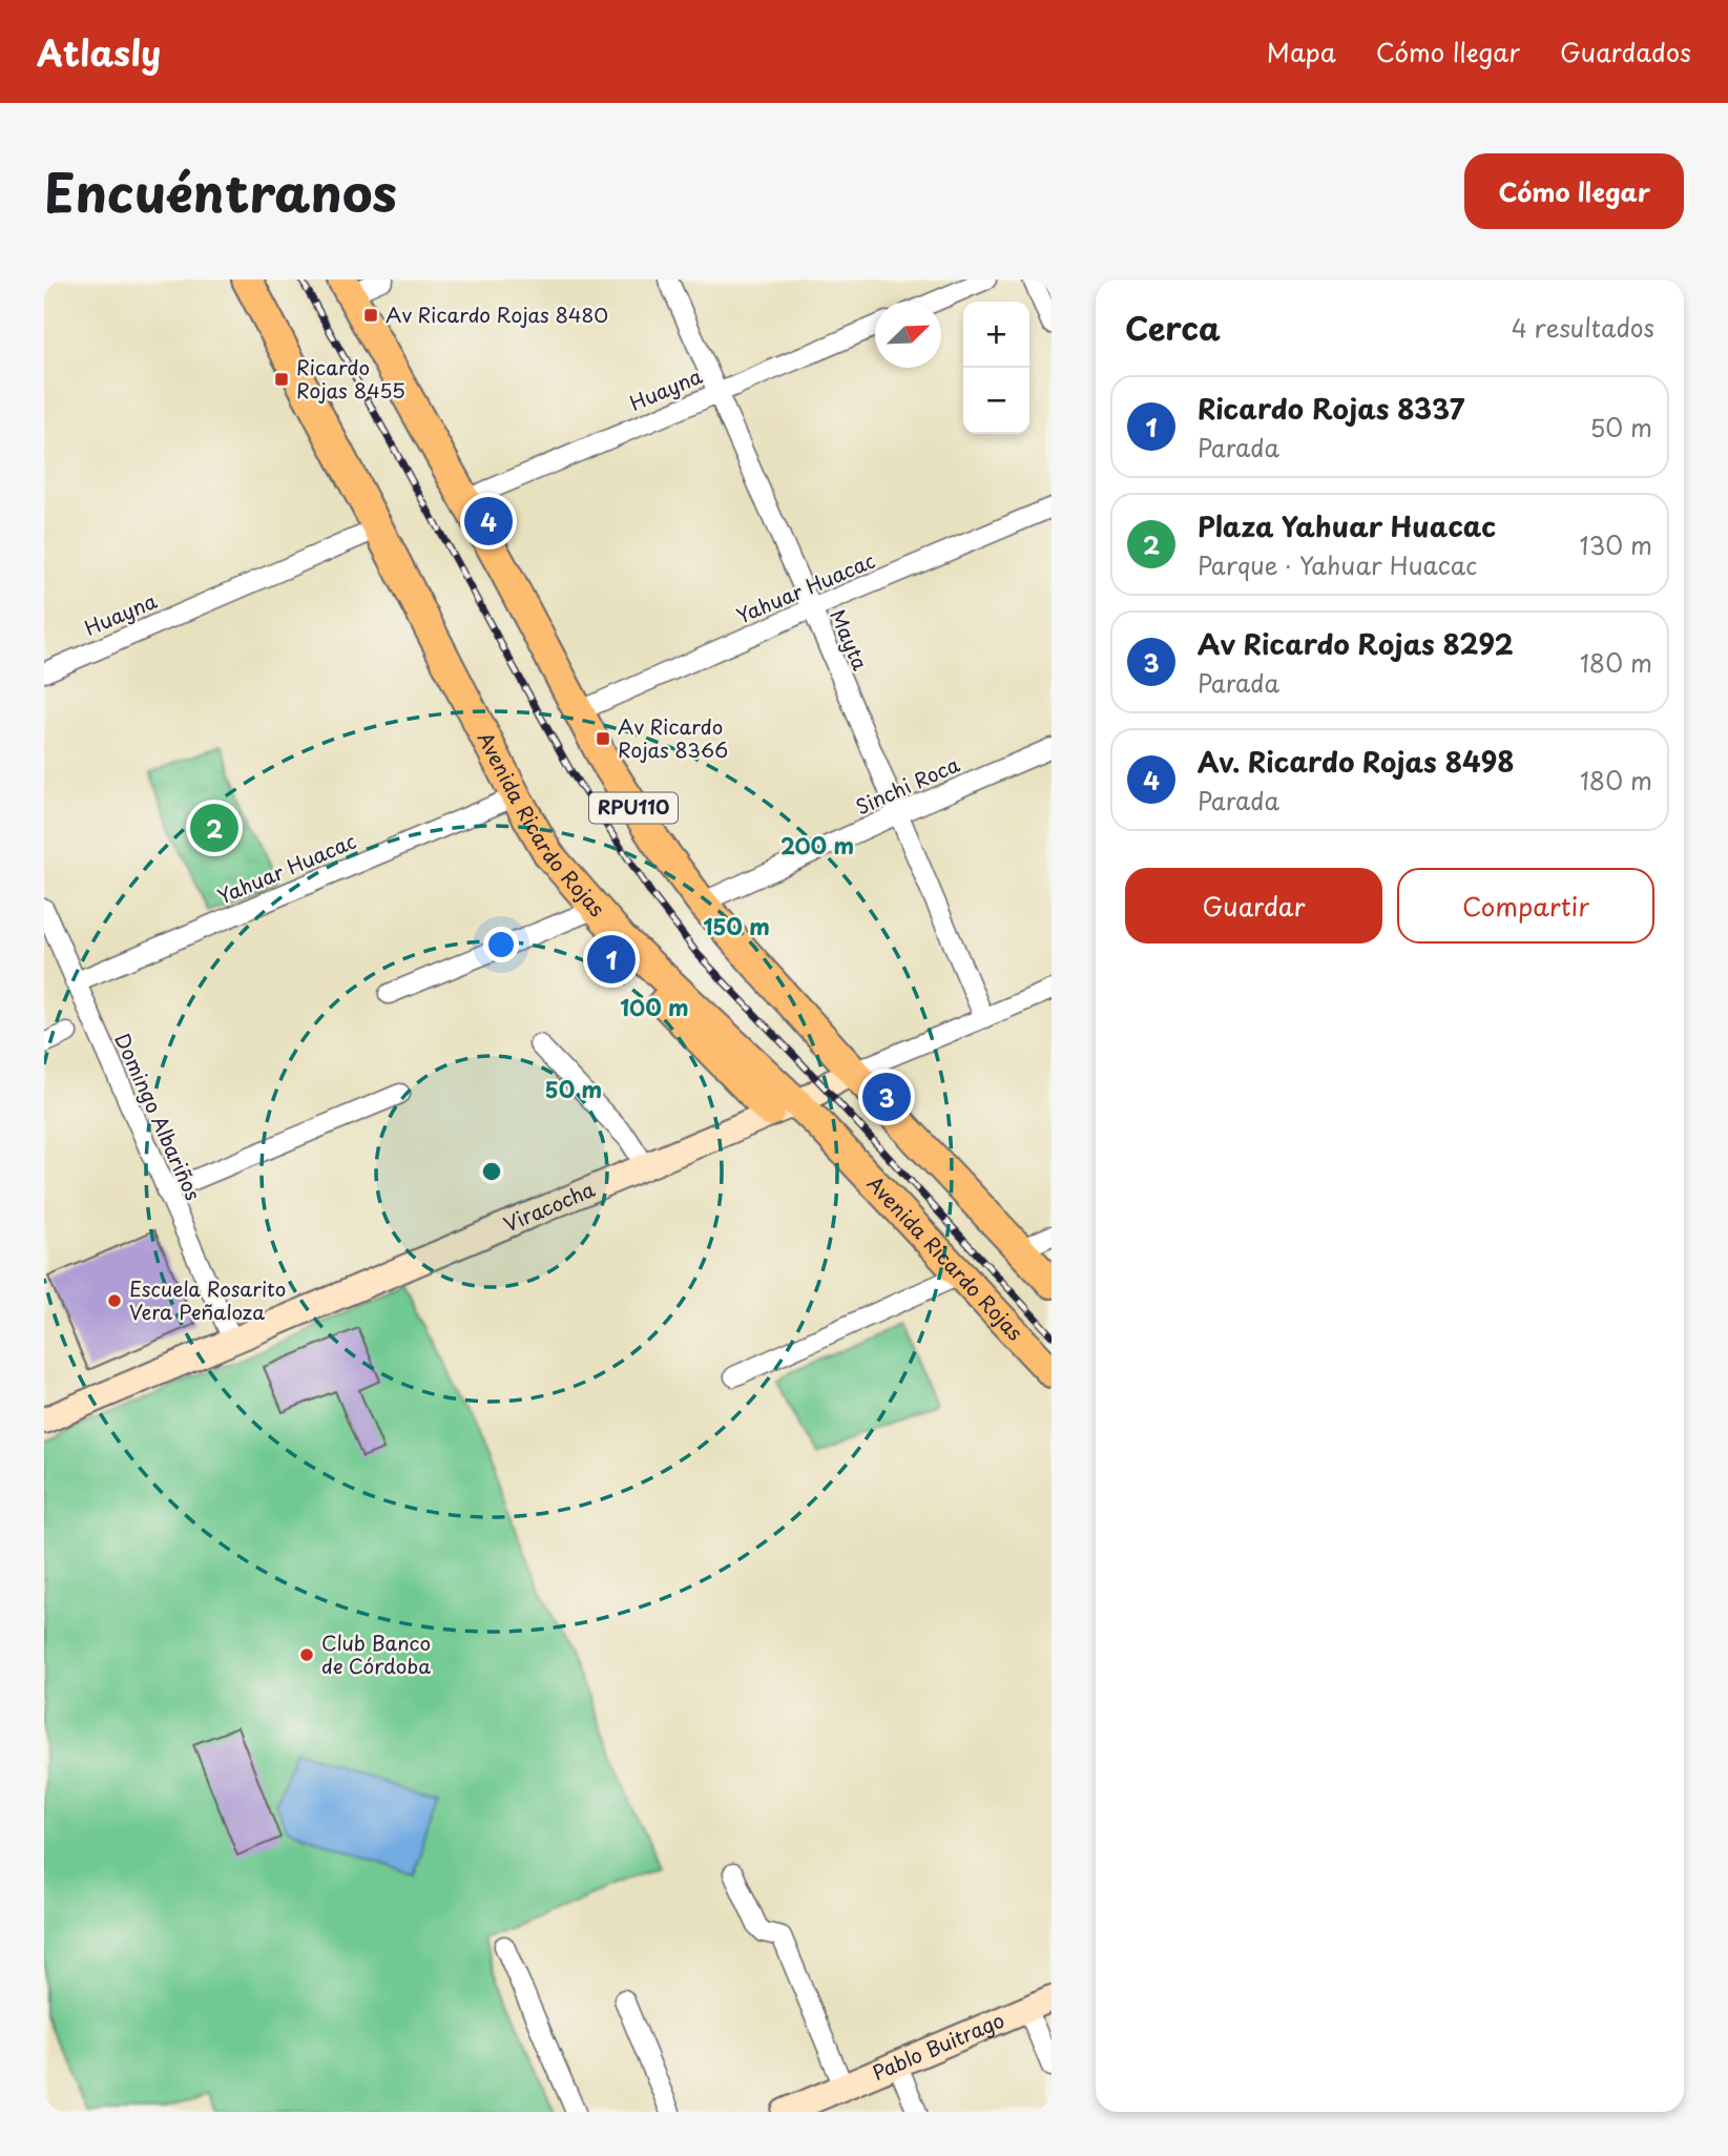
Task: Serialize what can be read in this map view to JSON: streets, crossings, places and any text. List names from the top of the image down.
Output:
{
  "streets": {
    "main road": [
      "RPU110",
      "Avenida Ricardo Rojas",
      "Viracocha",
      "Pablo Buitrago"
    ],
    "street": [
      "Huayna",
      "Yahuar Huacac",
      "Mayta",
      "Sinchi Roca",
      "Domingo Albariños"
    ]
  },
  "crossings": [
    ["Huayna", "Mayta"],
    ["Huayna", "RPU110"],
    ["Huayna", "Avenida Ricardo Rojas"],
    ["Yahuar Huacac", "Mayta"],
    ["Yahuar Huacac", "RPU110"],
    ["Yahuar Huacac", "Avenida Ricardo Rojas"],
    ["Yahuar Huacac", "Domingo Albariños"],
    ["Mayta", "Sinchi Roca"],
    ["Mayta", "Viracocha"],
    ["Sinchi Roca", "RPU110"],
    ["RPU110", "Viracocha"],
    ["Avenida Ricardo Rojas", "Viracocha"],
    ["Domingo Albariños", "Viracocha"]
  ],
  "places": {
    "transit": ["Av Ricardo Rojas 8480", "Ricardo Rojas 8455", "Av Ricardo Rojas 8366"],
    "other": ["Escuela Rosarito Vera Peñaloza", "Club Banco de Córdoba"]
  },
  "north": "top right",
  "page": {
    "header": "Atlasly",
    "nav": ["Mapa", "Cómo llegar", "Guardados"],
    "title": "Encuéntranos",
    "buttons": [
      "Cómo llegar",
      ["Guardar", "Compartir"]
    ],
    "heading": ["Cerca", "4 resultados"],
    "map_buttons": ["+", "−"],
    "list": [
      {
        "mark": "1",
        "name": "Ricardo Rojas 8337",
        "note": "Parada",
        "value": "50 m"
      },
      {
        "mark": "2",
        "name": "Plaza Yahuar Huacac",
        "note": "Parque · Yahuar Huacac",
        "value": "130 m"
      },
      {
        "mark": "3",
        "name": "Av Ricardo Rojas 8292",
        "note": "Parada",
        "value": "180 m"
      },
      {
        "mark": "4",
        "name": "Av. Ricardo Rojas 8498",
        "note": "Parada",
        "value": "180 m"
      }
    ],
    "pins": [
      "4",
      "2",
      "1",
      "3"
    ]
  },
  "rings": [
    "200 m",
    "150 m",
    "100 m",
    "50 m"
  ]
}
